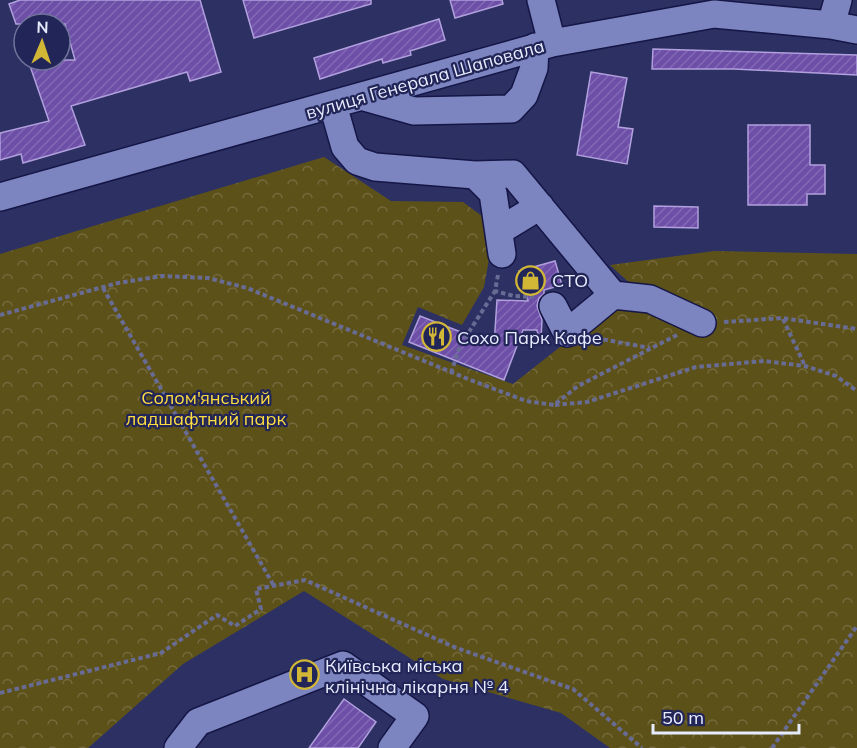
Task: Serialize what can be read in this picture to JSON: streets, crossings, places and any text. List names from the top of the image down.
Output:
{
  "streets": {
    "street": ["вулиця Генерала Шаповала"]
  },
  "parks": ["Солом'янський ладшафтний парк"],
  "places": {
    "shop": ["СТО"],
    "restaurant": ["Сохо Парк Кафе"],
    "hospital": ["Київська міська клінічна лікарня № 4"]
  },
  "scale_bar": "50 m",
  "north": "top"
}
